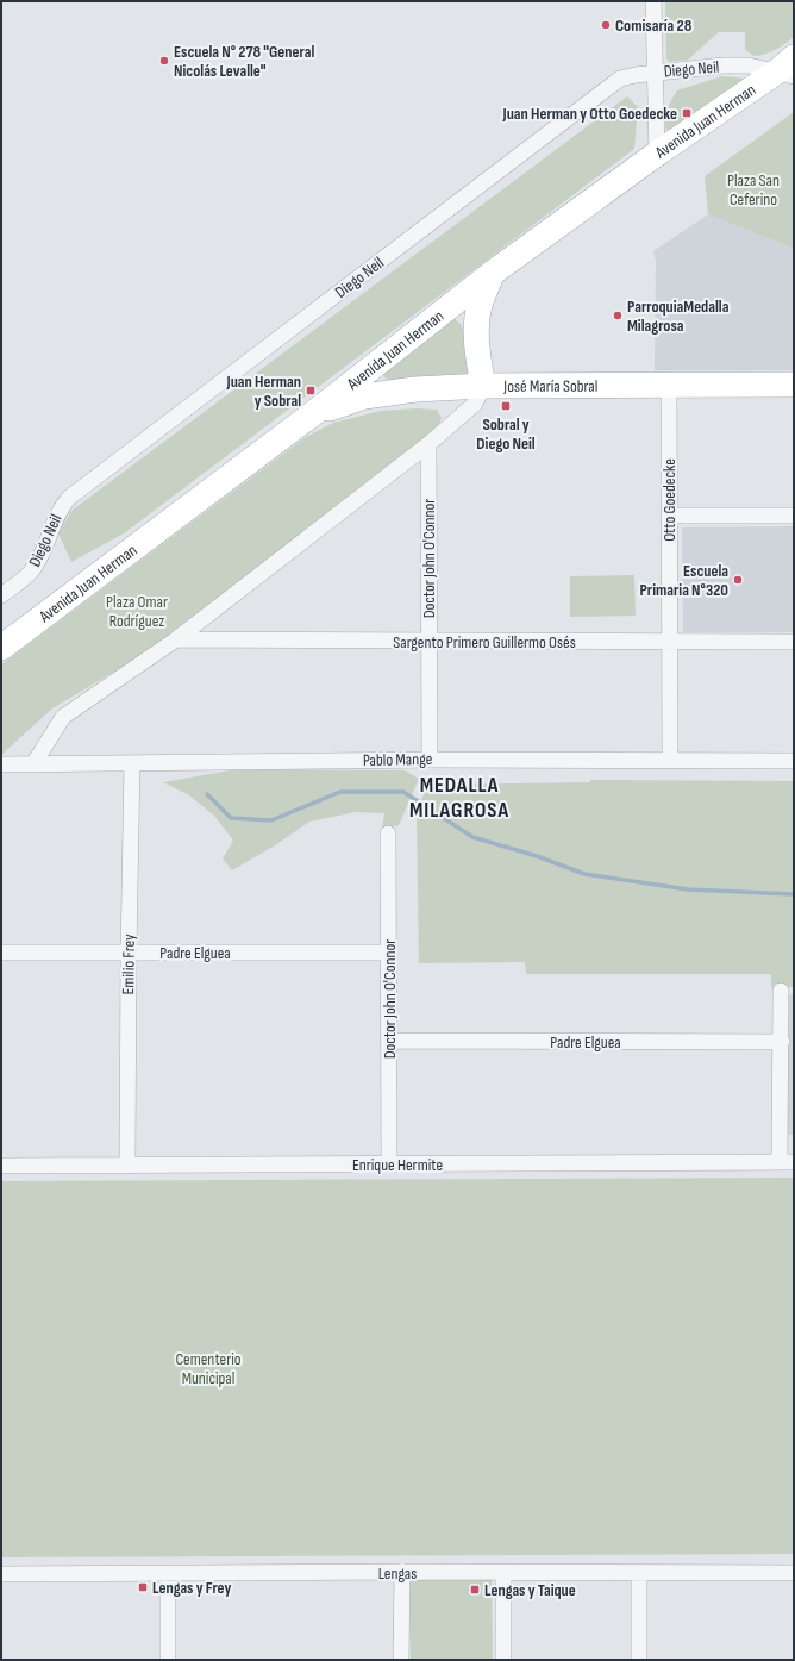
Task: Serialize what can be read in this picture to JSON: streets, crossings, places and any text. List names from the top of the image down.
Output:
{
  "streets": {
    "main road": ["Avenida Juan Herman", "José María Sobral"],
    "street": [
      "Diego Neil",
      "Otto Goedecke",
      "Doctor John O'Connor",
      "Sargento Primero Guillermo Osés",
      "Pablo Mange",
      "Padre Elguea",
      "Emilio Frey",
      "Enrique Hermite",
      "Lengas"
    ]
  },
  "crossings": [
    ["Diego Neil", "Avenida Juan Herman"],
    ["Avenida Juan Herman", "José María Sobral"],
    ["José María Sobral", "Otto Goedecke"],
    ["Otto Goedecke", "Sargento Primero Guillermo Osés"],
    ["Otto Goedecke", "Pablo Mange"],
    ["Doctor John O'Connor", "Sargento Primero Guillermo Osés"],
    ["Doctor John O'Connor", "Pablo Mange"],
    ["Doctor John O'Connor", "Padre Elguea"],
    ["Doctor John O'Connor", "Enrique Hermite"],
    ["Pablo Mange", "Emilio Frey"],
    ["Padre Elguea", "Emilio Frey"],
    ["Emilio Frey", "Enrique Hermite"]
  ],
  "districts": ["MEDALLA MILAGROSA"],
  "parks": ["Plaza San Ceferino", "Plaza Omar Rodríguez", "Cementerio Municipal"],
  "places": {
    "other": [
      "Comisaría 28",
      "Escuela N° 278 \"General Nicolás Levalle\"",
      "ParroquiaMedalla Milagrosa",
      "Escuela Primaria N°320"
    ],
    "transit": [
      "Juan Herman y Otto Goedecke",
      "Juan Herman y Sobral",
      "Sobral y Diego Neil",
      "Lengas y Frey",
      "Lengas y Taique"
    ]
  }
}
